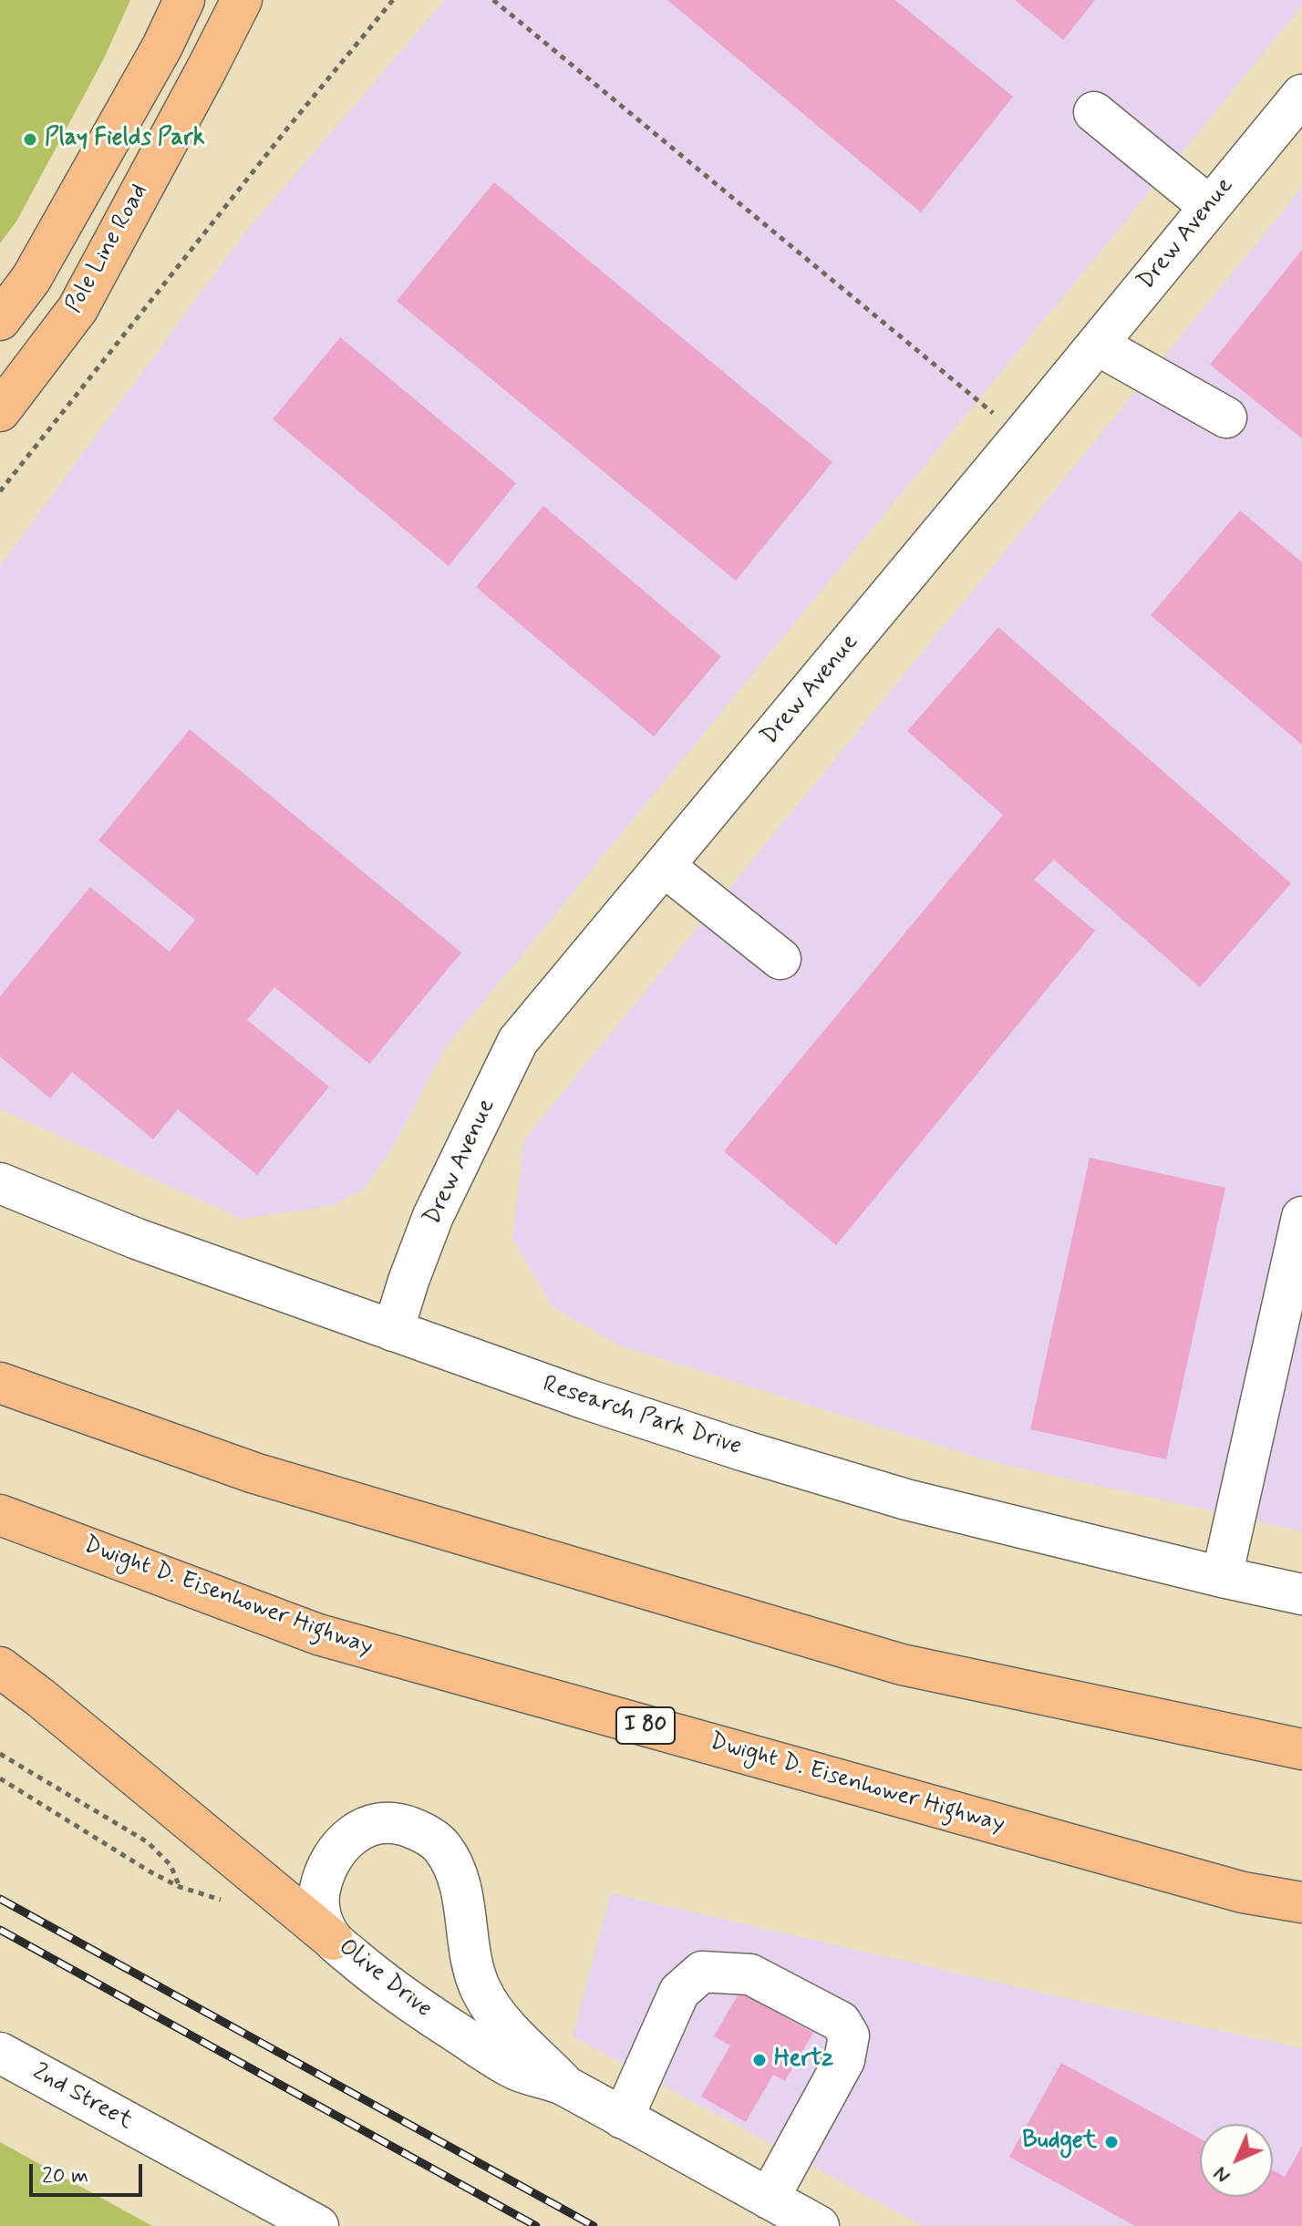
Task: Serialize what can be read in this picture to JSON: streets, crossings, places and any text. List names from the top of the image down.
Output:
{
  "streets": {
    "main road": ["Pole Line Road", "Dwight D. Eisenhower Highway", "I 80"],
    "street": [
      "Drew Avenue",
      "Research Park Drive",
      "Olive Drive",
      "2nd Street"
    ]
  },
  "crossings": [
    ["Drew Avenue", "Research Park Drive"]
  ],
  "places": ["Play Fields Park", "Hertz", "Budget"],
  "scale_bar": "20 m",
  "north": "bottom left"
}
